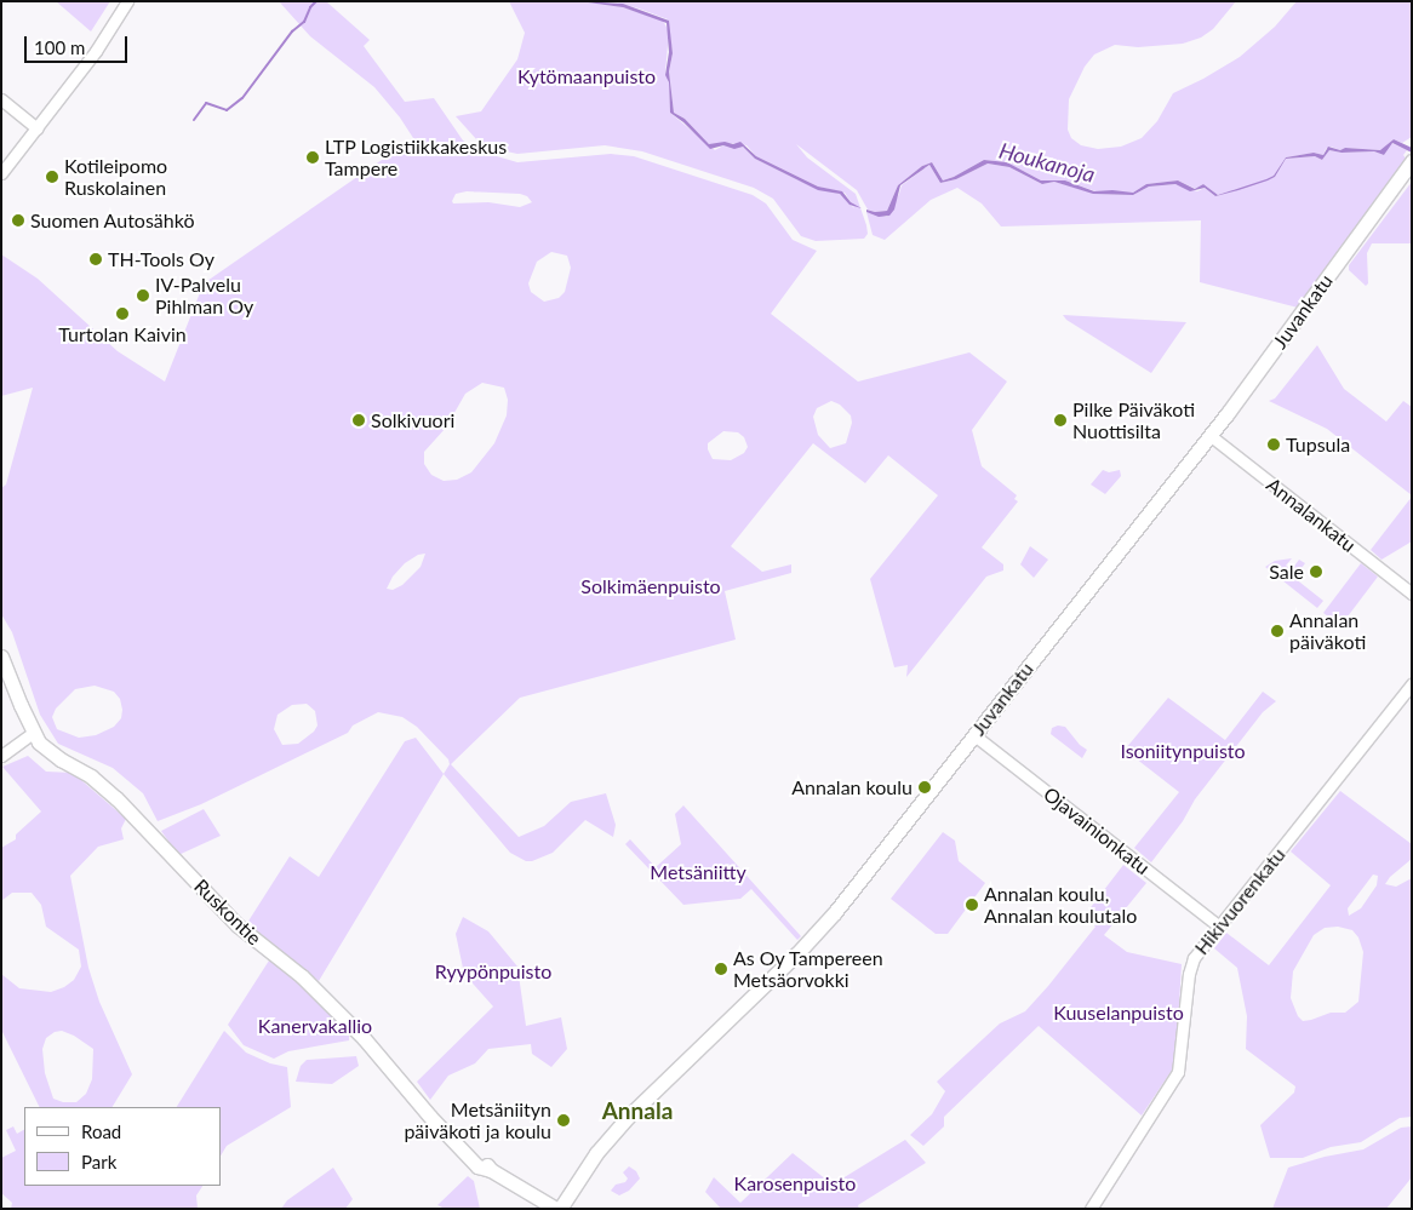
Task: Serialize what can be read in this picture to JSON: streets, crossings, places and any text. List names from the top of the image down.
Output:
{
  "streets": {
    "main road": ["Juvankatu", "Ruskontie"],
    "street": ["Annalankatu", "Ojavainionkatu", "Hikivuorenkatu"]
  },
  "crossings": [
    ["Juvankatu", "Annalankatu"],
    ["Juvankatu", "Ojavainionkatu"],
    ["Juvankatu", "Ruskontie"],
    ["Ojavainionkatu", "Hikivuorenkatu"]
  ],
  "districts": ["Annala"],
  "water": ["Houkanoja"],
  "parks": [
    "Kytömaanpuisto",
    "Solkimäenpuisto",
    "Isoniitynpuisto",
    "Metsäniitty",
    "Ryypönpuisto",
    "Kuuselanpuisto",
    "Kanervakallio",
    "Karosenpuisto"
  ],
  "places": [
    "LTP Logistiikkakeskus Tampere",
    "Kotileipomo Ruskolainen",
    "Suomen Autosähkö",
    "TH-Tools Oy",
    "IV-Palvelu Pihlman Oy",
    "Turtolan Kaivin",
    "Solkivuori",
    "Pilke Päiväkoti Nuottisilta",
    "Tupsula",
    "Sale",
    "Annalan päiväkoti",
    "Annalan koulu",
    "Annalan koulu, Annalan koulutalo",
    "As Oy Tampereen Metsäorvokki",
    "Metsäniityn päiväkoti ja koulu"
  ],
  "legend": ["Road", "Park"],
  "scale_bar": "100 m"
}
